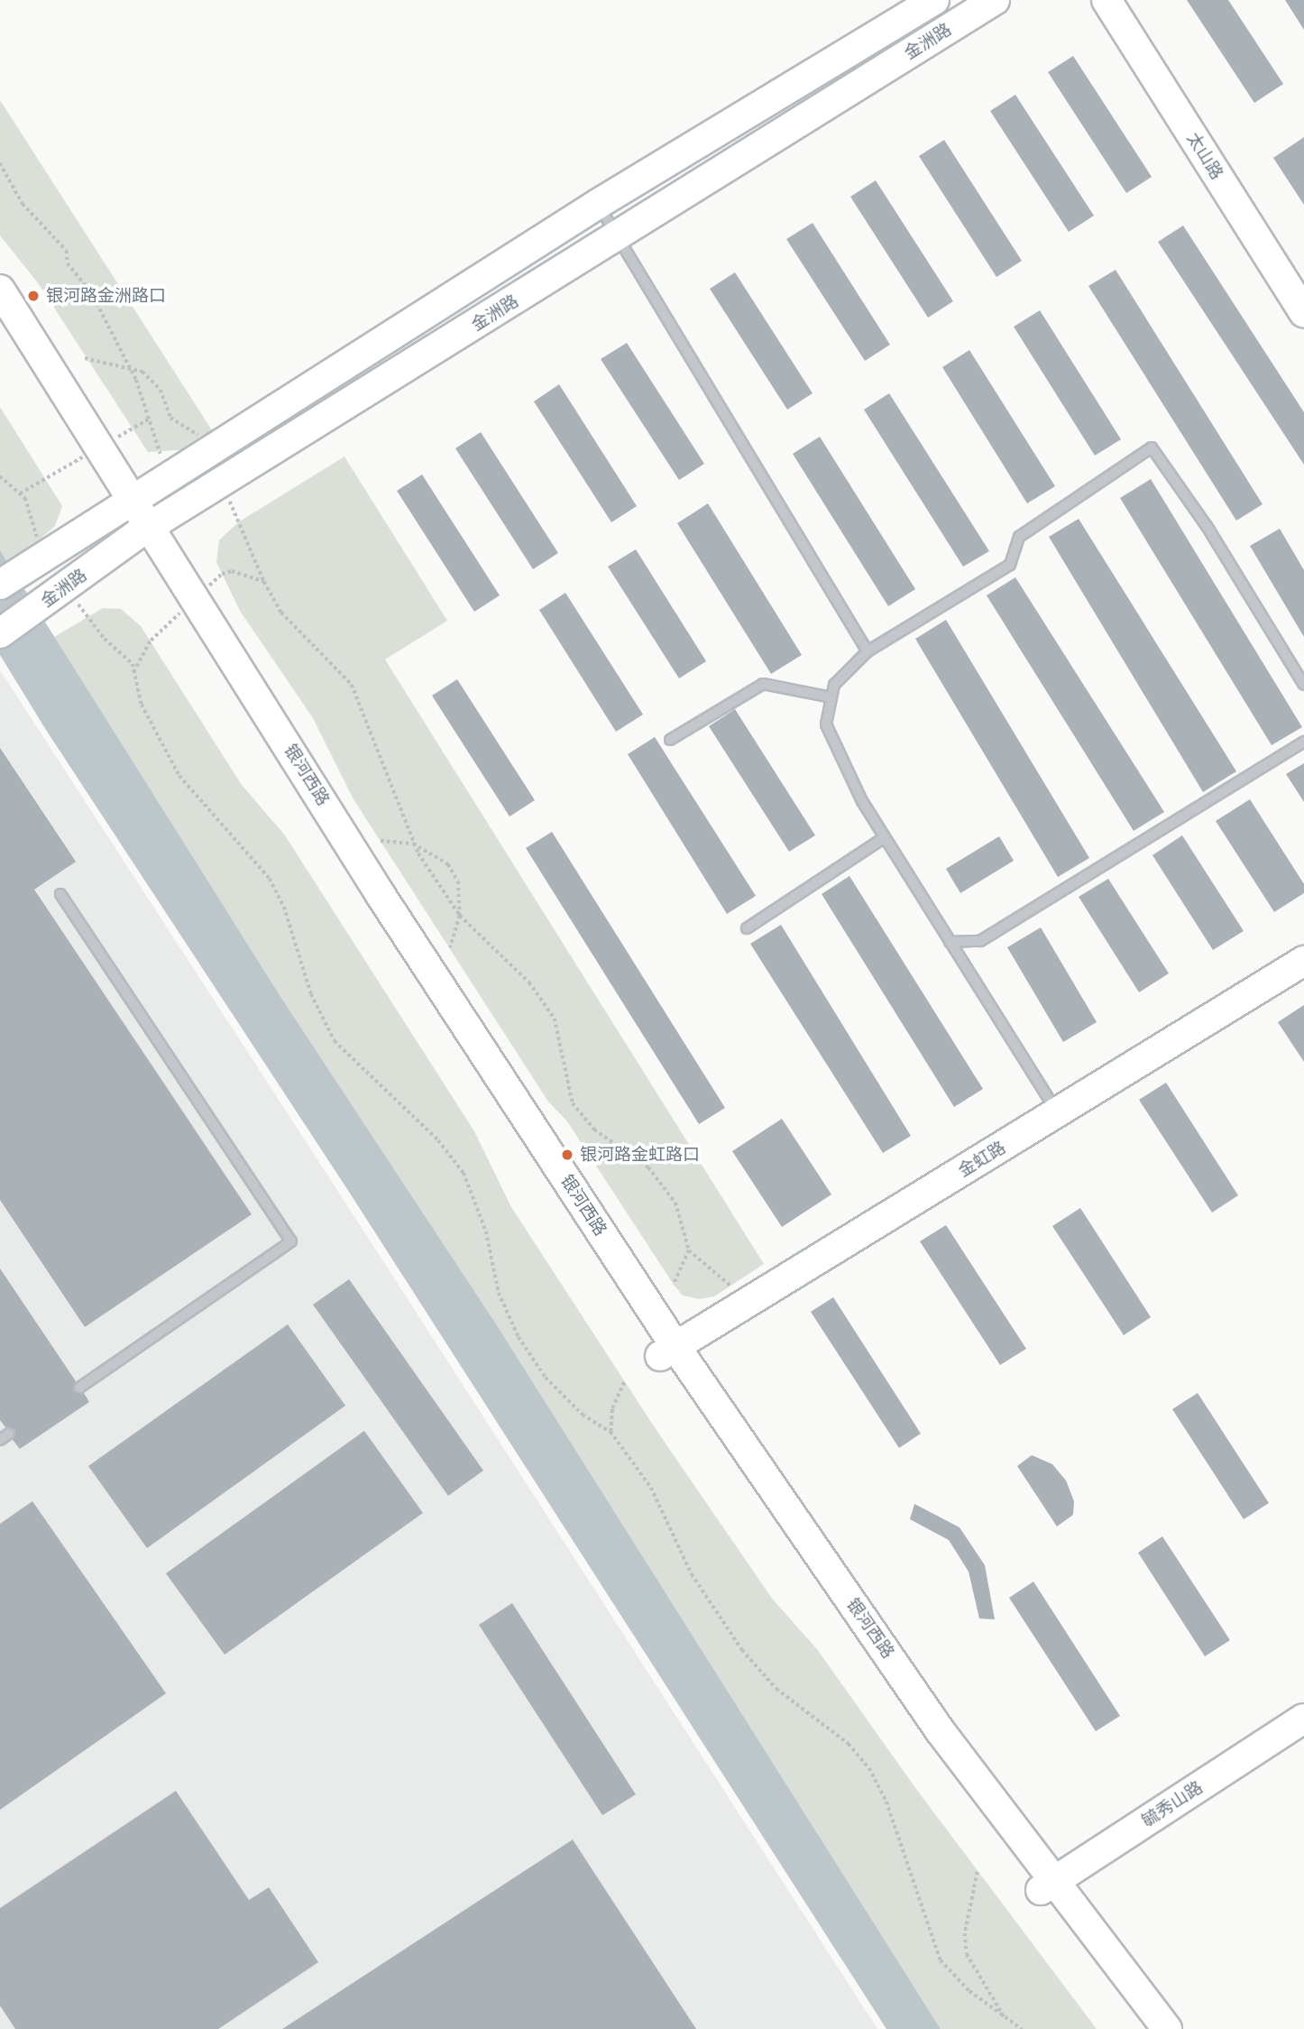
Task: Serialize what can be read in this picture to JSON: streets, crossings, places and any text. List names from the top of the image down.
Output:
{
  "streets": {
    "main road": [
      "金洲路",
      "太山路",
      "银河西路",
      "金虹路",
      "毓秀山路"
    ]
  },
  "crossings": [
    ["金洲路", "银河西路"],
    ["银河西路", "金虹路"],
    ["银河西路", "毓秀山路"]
  ],
  "places": ["银河路金洲路口", "银河路金虹路口"]
}
